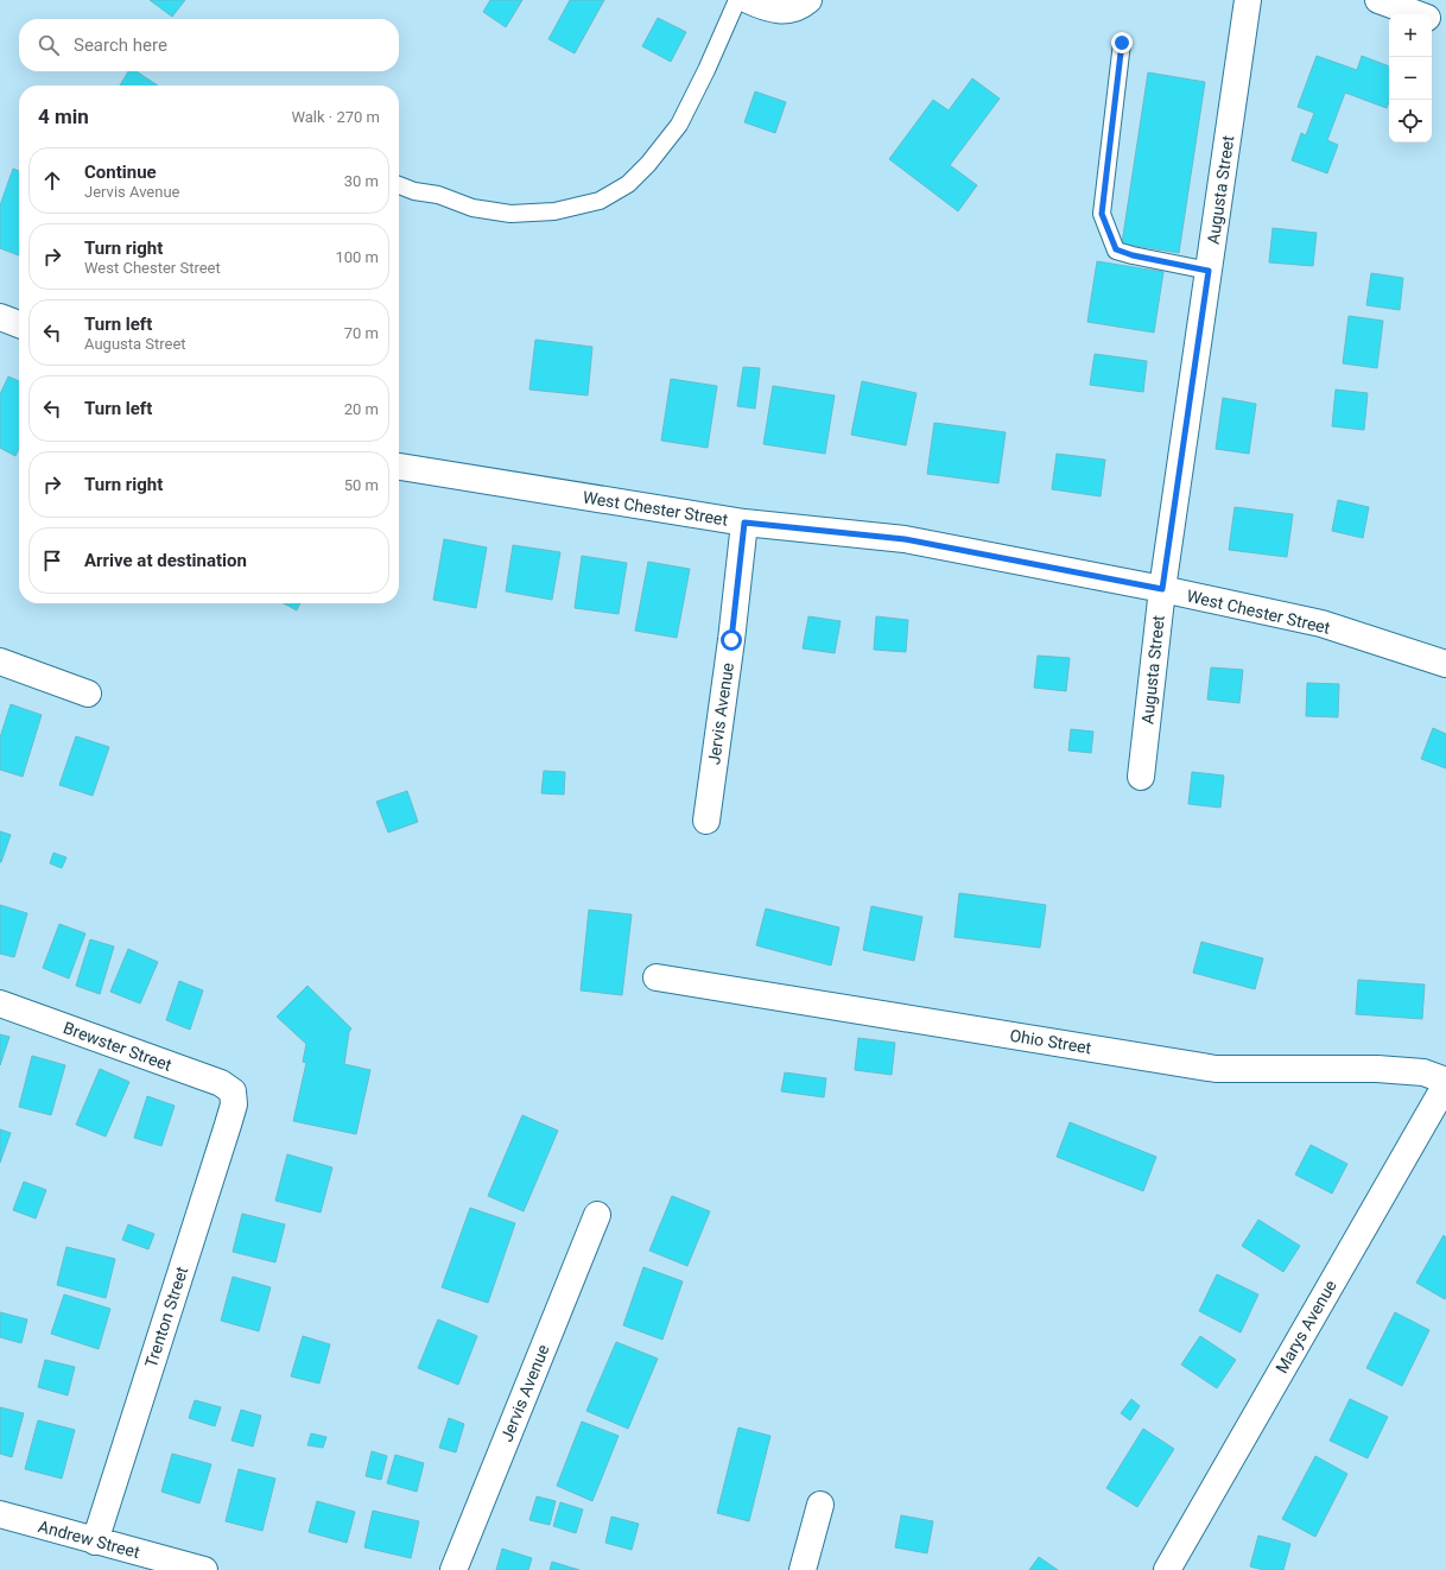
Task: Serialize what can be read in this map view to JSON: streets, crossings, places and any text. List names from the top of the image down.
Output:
{
  "streets": {
    "street": [
      "Augusta Street",
      "West Chester Street",
      "Jervis Avenue",
      "Ohio Street",
      "Brewster Street",
      "Trenton Street",
      "Marys Avenue",
      "Andrew Street"
    ]
  },
  "crossings": [
    ["Augusta Street", "West Chester Street"],
    ["West Chester Street", "Jervis Avenue"],
    ["Ohio Street", "Marys Avenue"],
    ["Brewster Street", "Trenton Street"],
    ["Trenton Street", "Andrew Street"]
  ],
  "page": {
    "map_buttons": ["+", "−"],
    "search": "Search here",
    "heading": ["4 min", "Walk · 270 m"],
    "list": [
      ["Continue", "Jervis Avenue", "30 m"],
      ["Turn right", "West Chester Street", "100 m"],
      ["Turn left", "Augusta Street", "70 m"],
      ["Turn left", "20 m"],
      ["Turn right", "50 m"],
      "Arrive at destination"
    ]
  }
}
